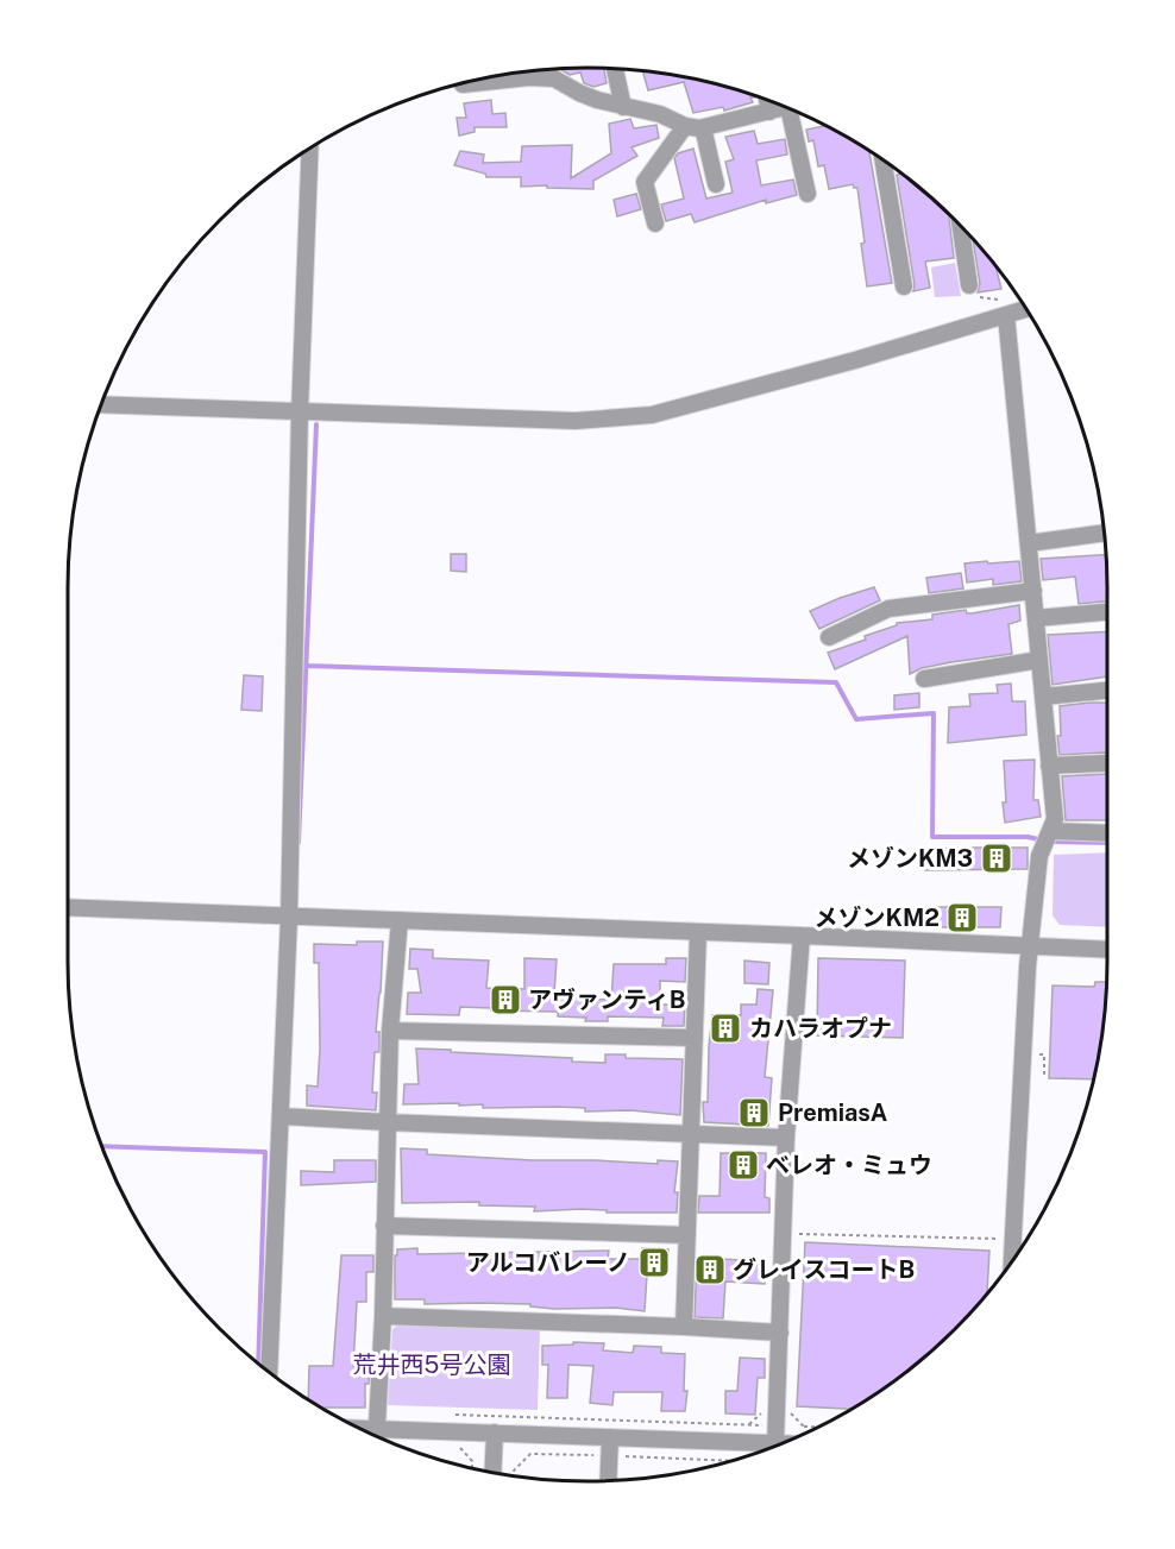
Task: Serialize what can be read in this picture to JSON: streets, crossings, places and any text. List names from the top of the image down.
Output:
{
  "parks": ["荒井西5号公園"],
  "places": {
    "building": [
      "メゾンKM3",
      "メゾンKM2",
      "アヴァンティB",
      "カハラオプナ",
      "PremiasA",
      "ベレオ・ミュウ",
      "アルコバレーノ",
      "グレイスコートB"
    ]
  }
}
